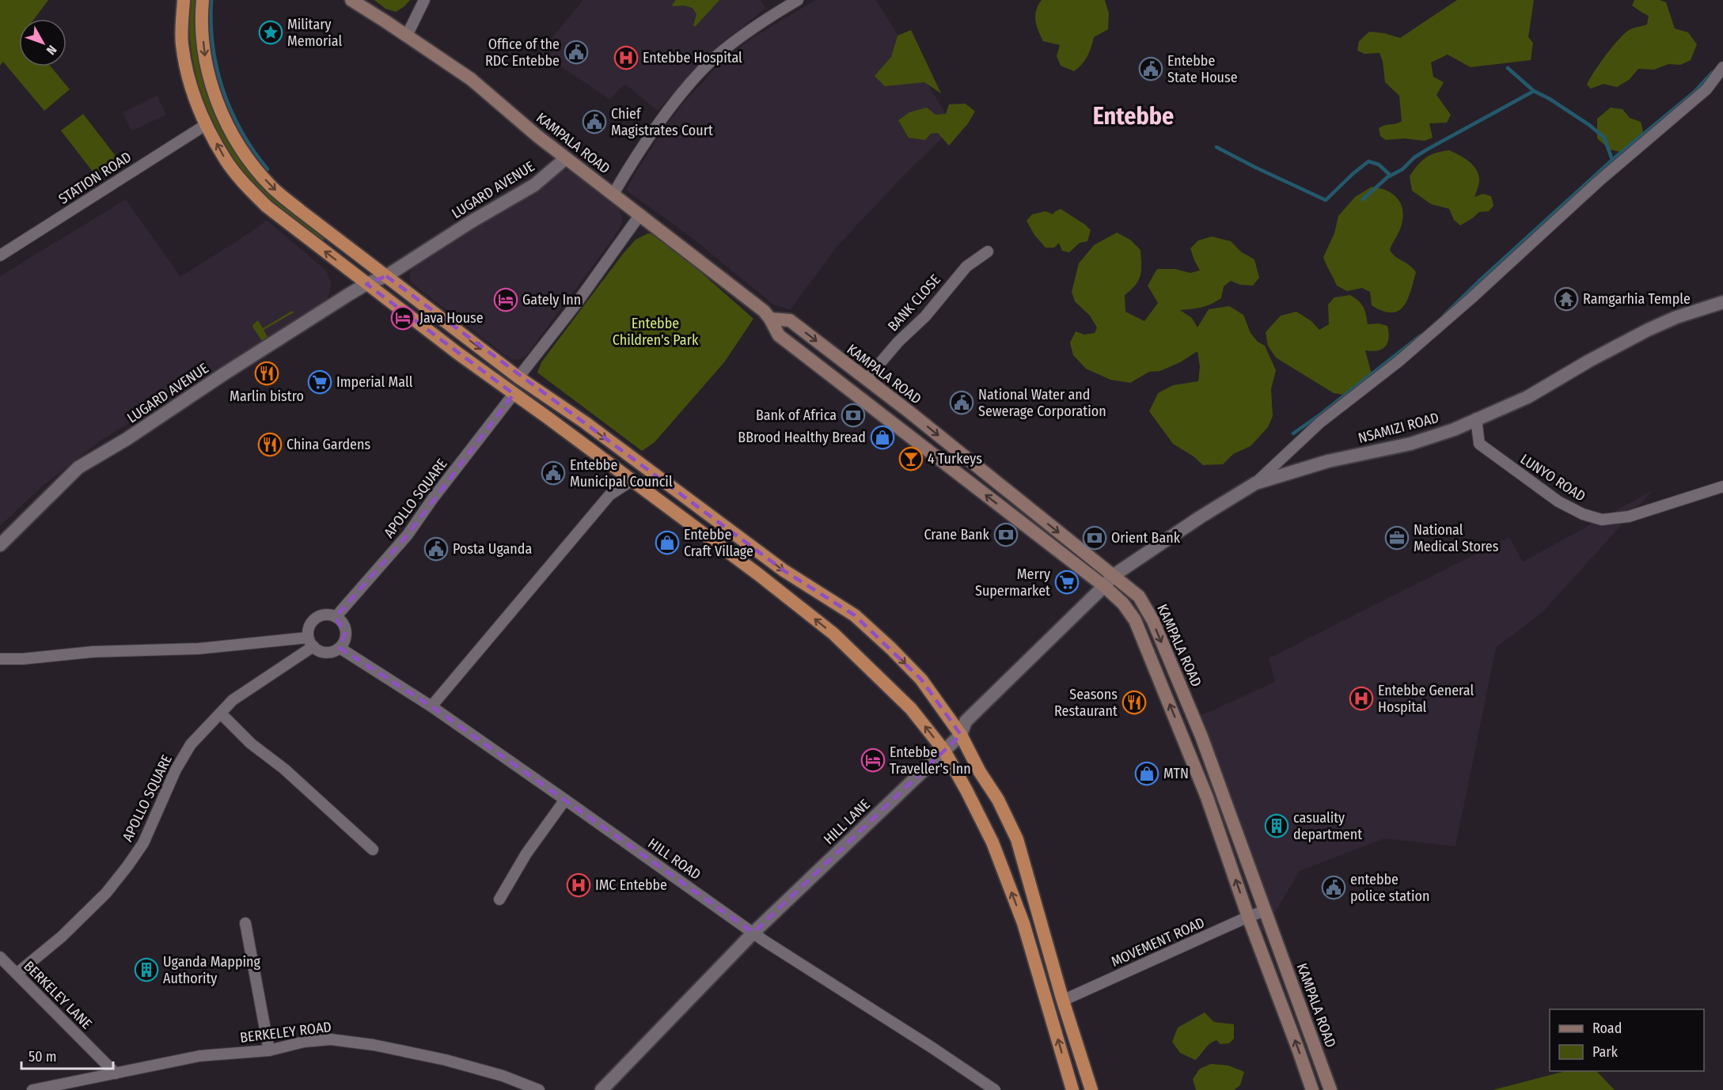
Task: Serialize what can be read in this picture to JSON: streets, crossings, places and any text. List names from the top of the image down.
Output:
{
  "streets": {
    "main road": ["KAMPALA ROAD"],
    "street": [
      "STATION ROAD",
      "LUGARD AVENUE",
      "BANK CLOSE",
      "NSAMIZI ROAD",
      "LUNYO ROAD",
      "APOLLO SQUARE",
      "HILL LANE",
      "HILL ROAD",
      "MOVEMENT ROAD",
      "BERKELEY LANE",
      "BERKELEY ROAD"
    ]
  },
  "crossings": [
    ["KAMPALA ROAD", "LUGARD AVENUE"],
    ["KAMPALA ROAD", "BANK CLOSE"],
    ["KAMPALA ROAD", "NSAMIZI ROAD"],
    ["KAMPALA ROAD", "HILL LANE"],
    ["KAMPALA ROAD", "MOVEMENT ROAD"],
    ["NSAMIZI ROAD", "LUNYO ROAD"],
    ["NSAMIZI ROAD", "HILL LANE"],
    ["APOLLO SQUARE", "HILL ROAD"],
    ["APOLLO SQUARE", "BERKELEY LANE"],
    ["HILL LANE", "HILL ROAD"],
    ["BERKELEY LANE", "BERKELEY ROAD"]
  ],
  "districts": ["Entebbe"],
  "parks": ["Entebbe Children's Park"],
  "places": {
    "place": ["Military Memorial"],
    "public building": [
      "Office of the RDC Entebbe",
      "Entebbe State House",
      "Chief Magistrates Court",
      "National Water and Sewerage Corporation",
      "Entebbe Municipal Council",
      "Posta Uganda",
      "entebbe police station"
    ],
    "hospital": ["Entebbe Hospital", "Entebbe General Hospital", "IMC Entebbe"],
    "temple": ["Ramgarhia Temple"],
    "hotel": ["Gately Inn", "Java House", "Entebbe Traveller's Inn"],
    "restaurant": ["Marlin bistro", "China Gardens", "Seasons Restaurant"],
    "supermarket": ["Imperial Mall", "Merry Supermarket"],
    "bank": ["Bank of Africa", "Crane Bank", "Orient Bank"],
    "shop": ["BBrood Healthy Bread", "Entebbe Craft Village", "MTN"],
    "bar": ["4 Turkeys"],
    "office": ["National Medical Stores"],
    "building": ["casuality department", "Uganda Mapping Authority"]
  },
  "legend": ["Road", "Park"],
  "scale_bar": "50 m",
  "north": "bottom right"
}
